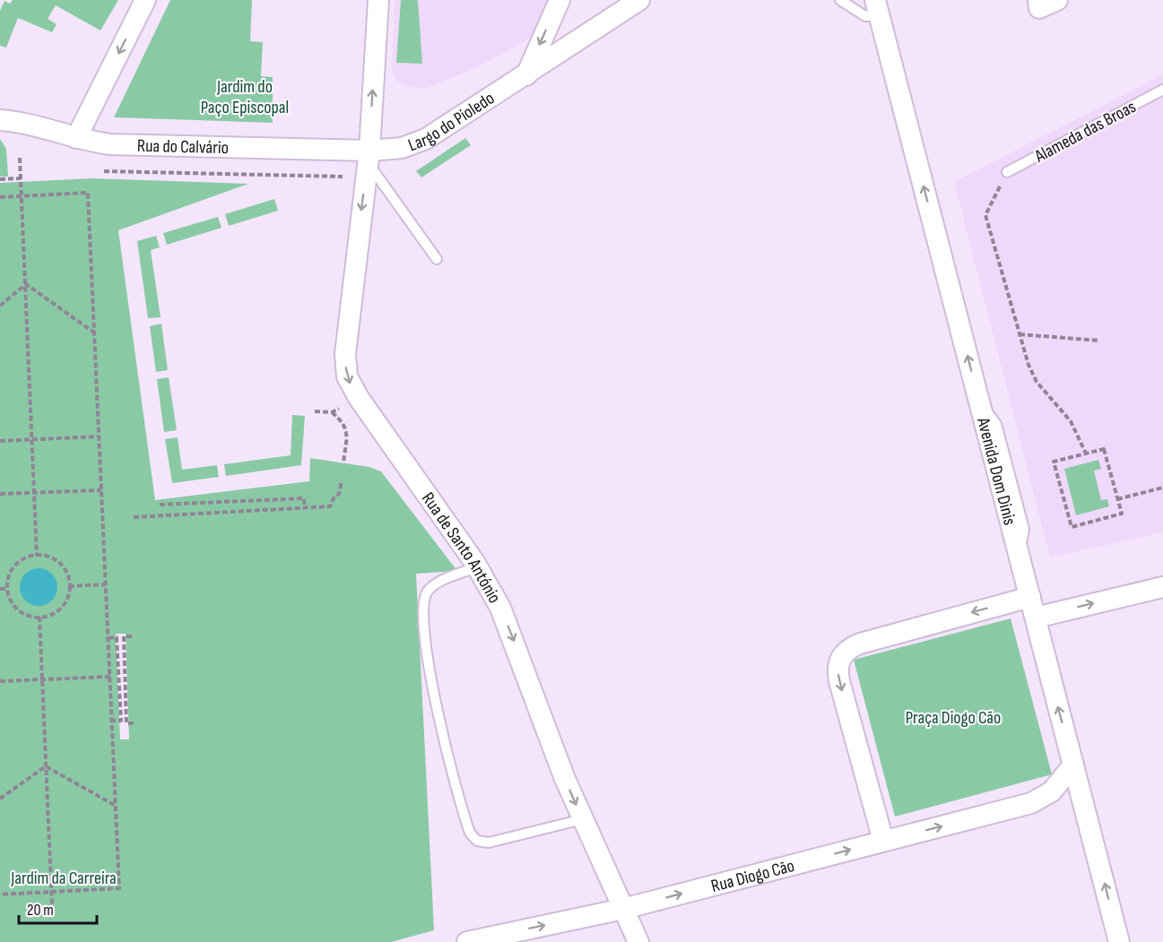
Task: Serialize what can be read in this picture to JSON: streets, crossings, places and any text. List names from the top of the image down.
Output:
{
  "streets": {
    "street": [
      "Largo do Pioledo",
      "Rua do Calvário",
      "Avenida Dom Dinis",
      "Rua de Santo António",
      "Rua Diogo Cão"
    ],
    "lane": ["Alameda das Broas"]
  },
  "crossings": [
    ["Largo do Pioledo", "Rua do Calvário"],
    ["Largo do Pioledo", "Rua de Santo António"],
    ["Rua do Calvário", "Rua de Santo António"],
    ["Rua de Santo António", "Rua Diogo Cão"]
  ],
  "one_way": ["Avenida Dom Dinis", "Rua Diogo Cão"],
  "parks": ["Jardim do Paço Episcopal", "Praça Diogo Cão", "Jardim da Carreira"],
  "scale_bar": "20 m"
}
